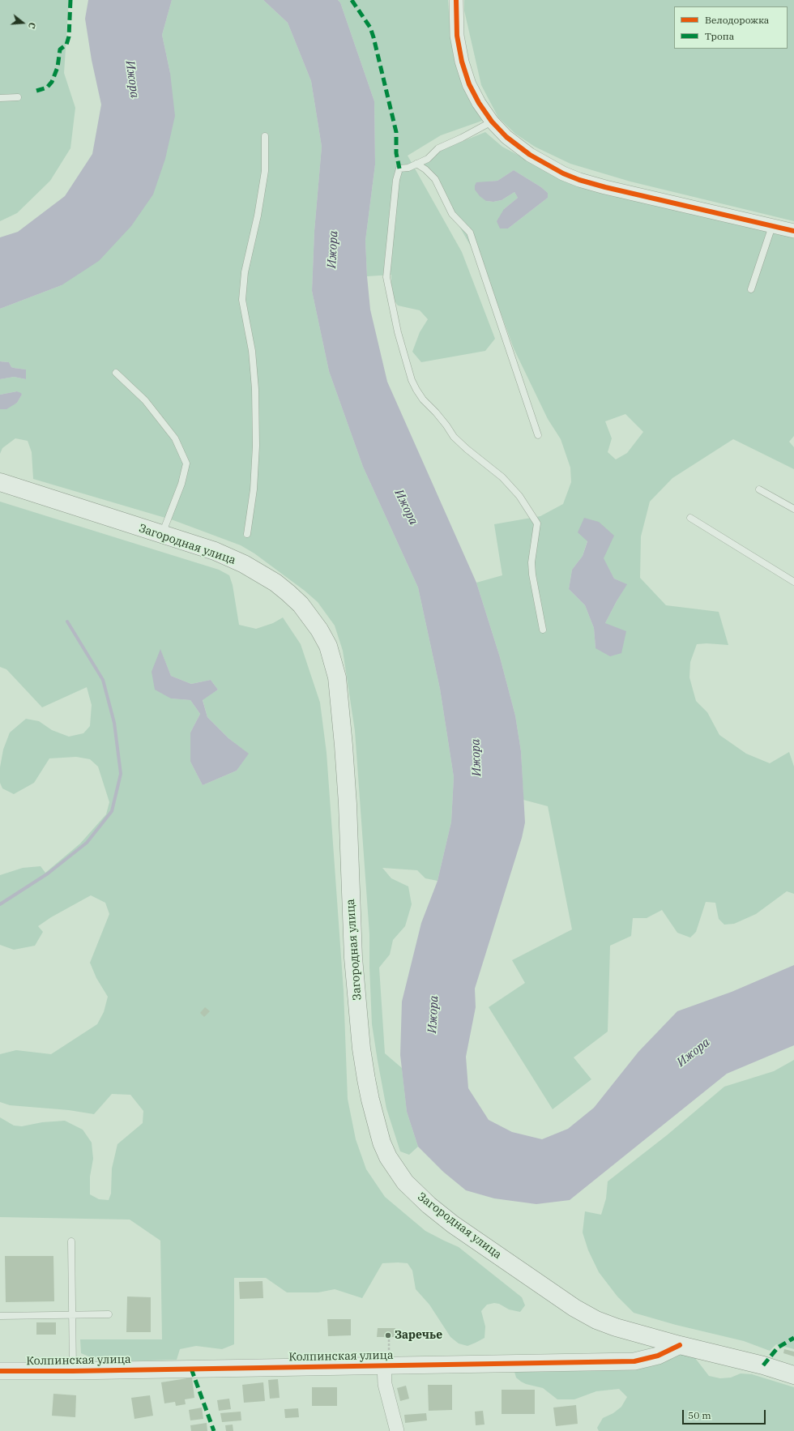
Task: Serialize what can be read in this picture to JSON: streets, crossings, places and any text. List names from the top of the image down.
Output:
{
  "streets": {
    "main road": ["Загородная улица"],
    "street": ["Колпинская улица"]
  },
  "crossings": [
    ["Загородная улица", "Колпинская улица"]
  ],
  "water": ["Ижора"],
  "places": ["Заречье"],
  "legend": ["Велодорожка", "Тропа"],
  "scale_bar": "50 m",
  "north": "right"
}
